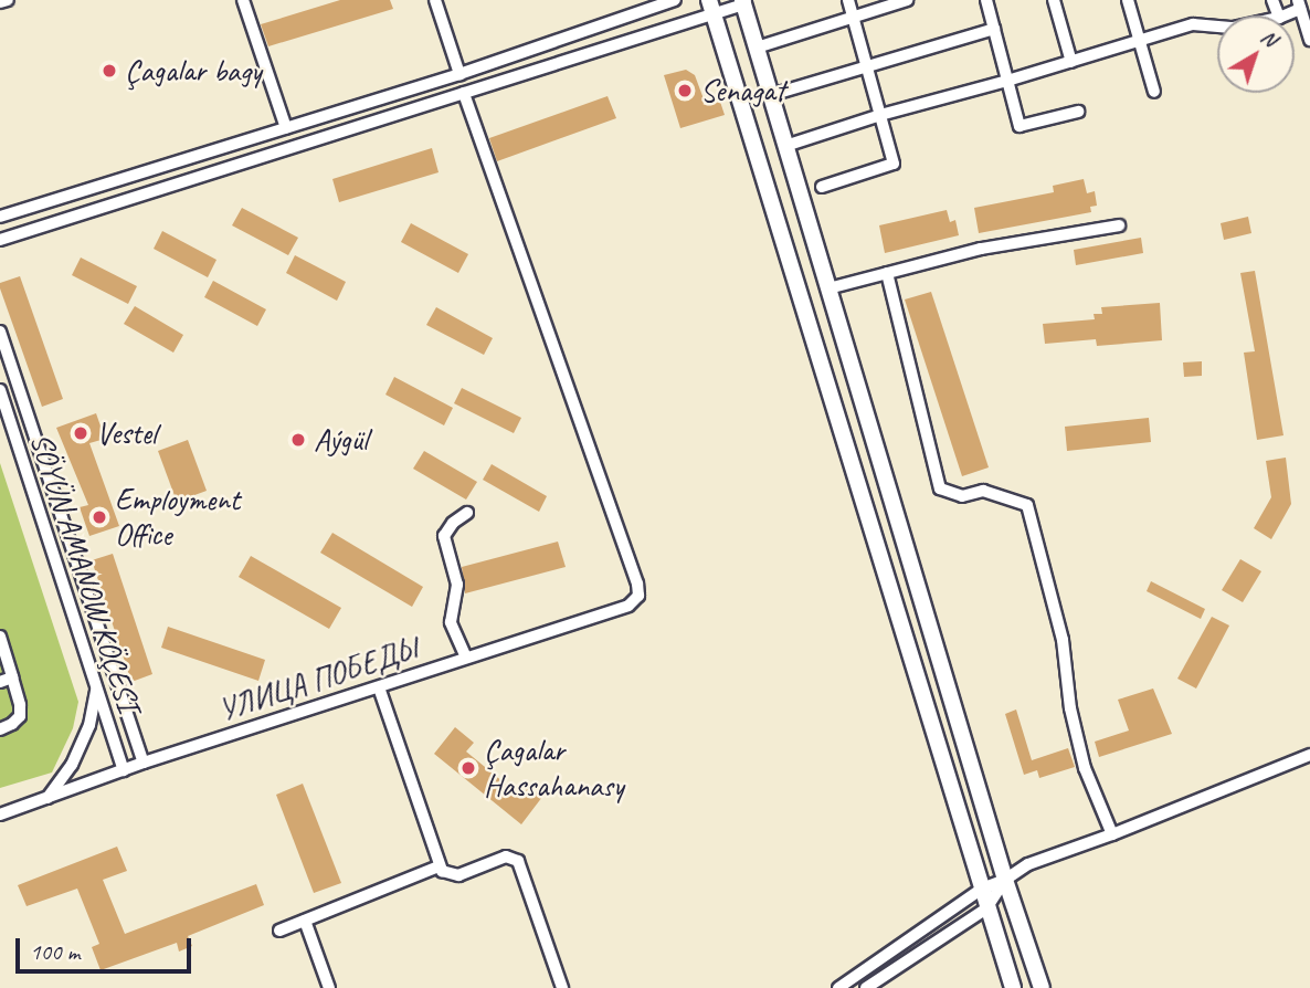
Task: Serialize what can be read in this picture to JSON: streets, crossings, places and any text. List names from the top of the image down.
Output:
{
  "streets": {
    "street": ["SÖYÜN AMANOW KÖÇESI", "УЛИЦА ПОБЕДЫ"]
  },
  "crossings": [
    ["SÖYÜN AMANOW KÖÇESI", "УЛИЦА ПОБЕДЫ"]
  ],
  "places": [
    "Çagalar bagy",
    "Senagat",
    "Vestel",
    "Aýgül",
    "Employment Office",
    "Çagalar Hassahanasy"
  ],
  "scale_bar": "100 m",
  "north": "top right"
}
